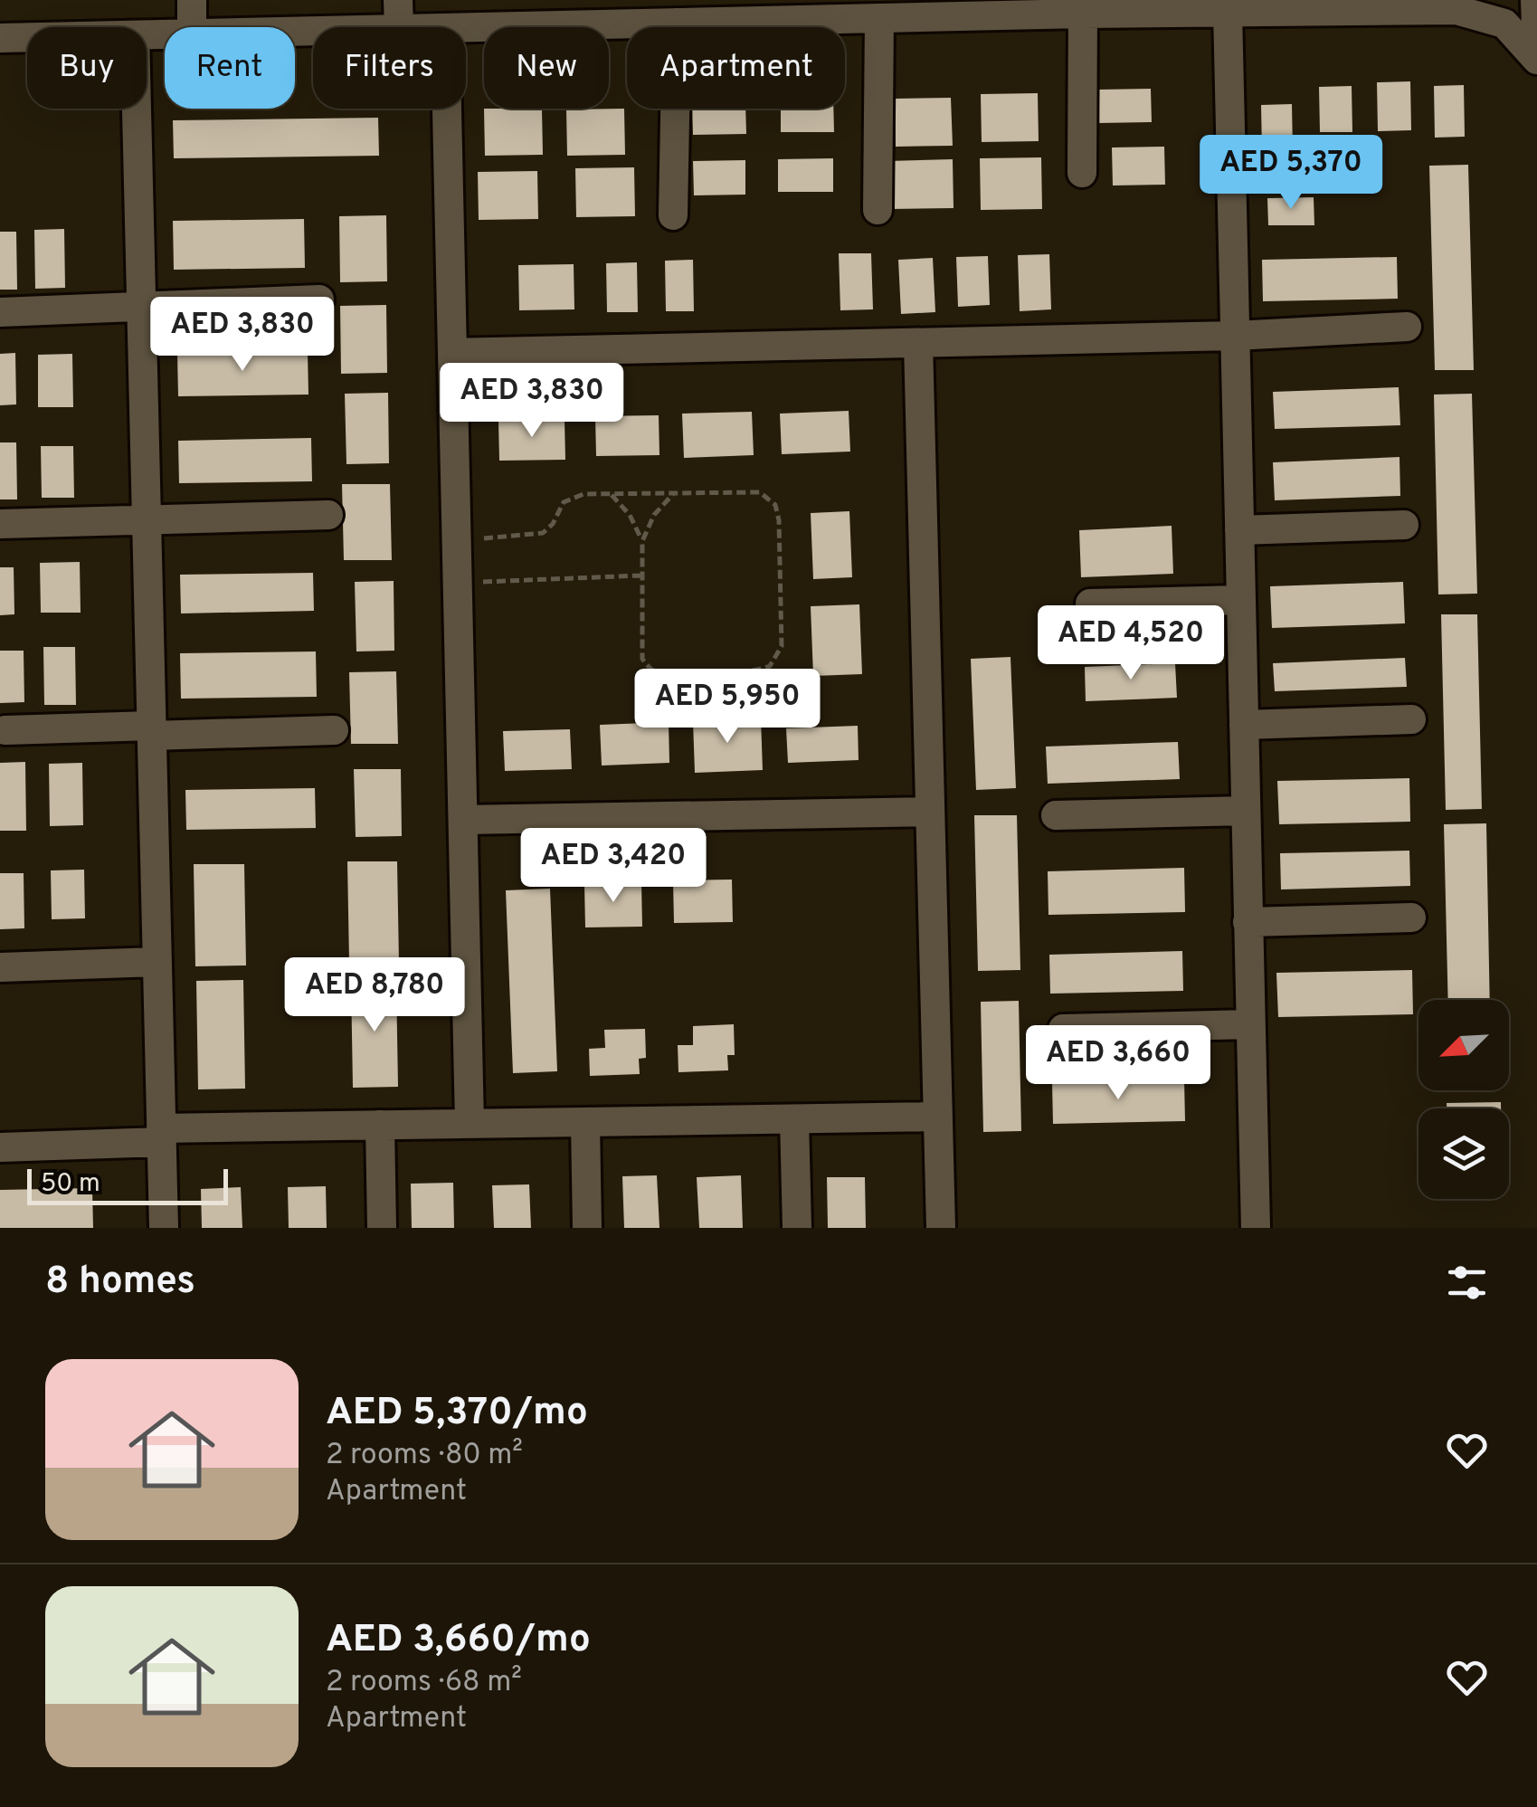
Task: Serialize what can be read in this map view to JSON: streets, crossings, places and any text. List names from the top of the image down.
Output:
{
  "scale_bar": "50 m",
  "north": "bottom left",
  "page": {
    "chip": [
      "Buy",
      "Rent",
      "Filters",
      "New",
      "Apartment"
    ],
    "price": [
      "AED 5,370",
      "AED 3,830",
      "AED 3,830",
      "AED 4,520",
      "AED 5,950",
      "AED 3,420",
      "AED 8,780",
      "AED 3,660"
    ],
    "scale": "50 m",
    "heading": "8 homes",
    "list": [
      {
        "name": "AED 5,370/mo",
        "note": "2 rooms · 80 m² · Apartment"
      },
      {
        "name": "AED 3,660/mo",
        "note": "2 rooms · 68 m² · Apartment"
      }
    ]
  }
}
